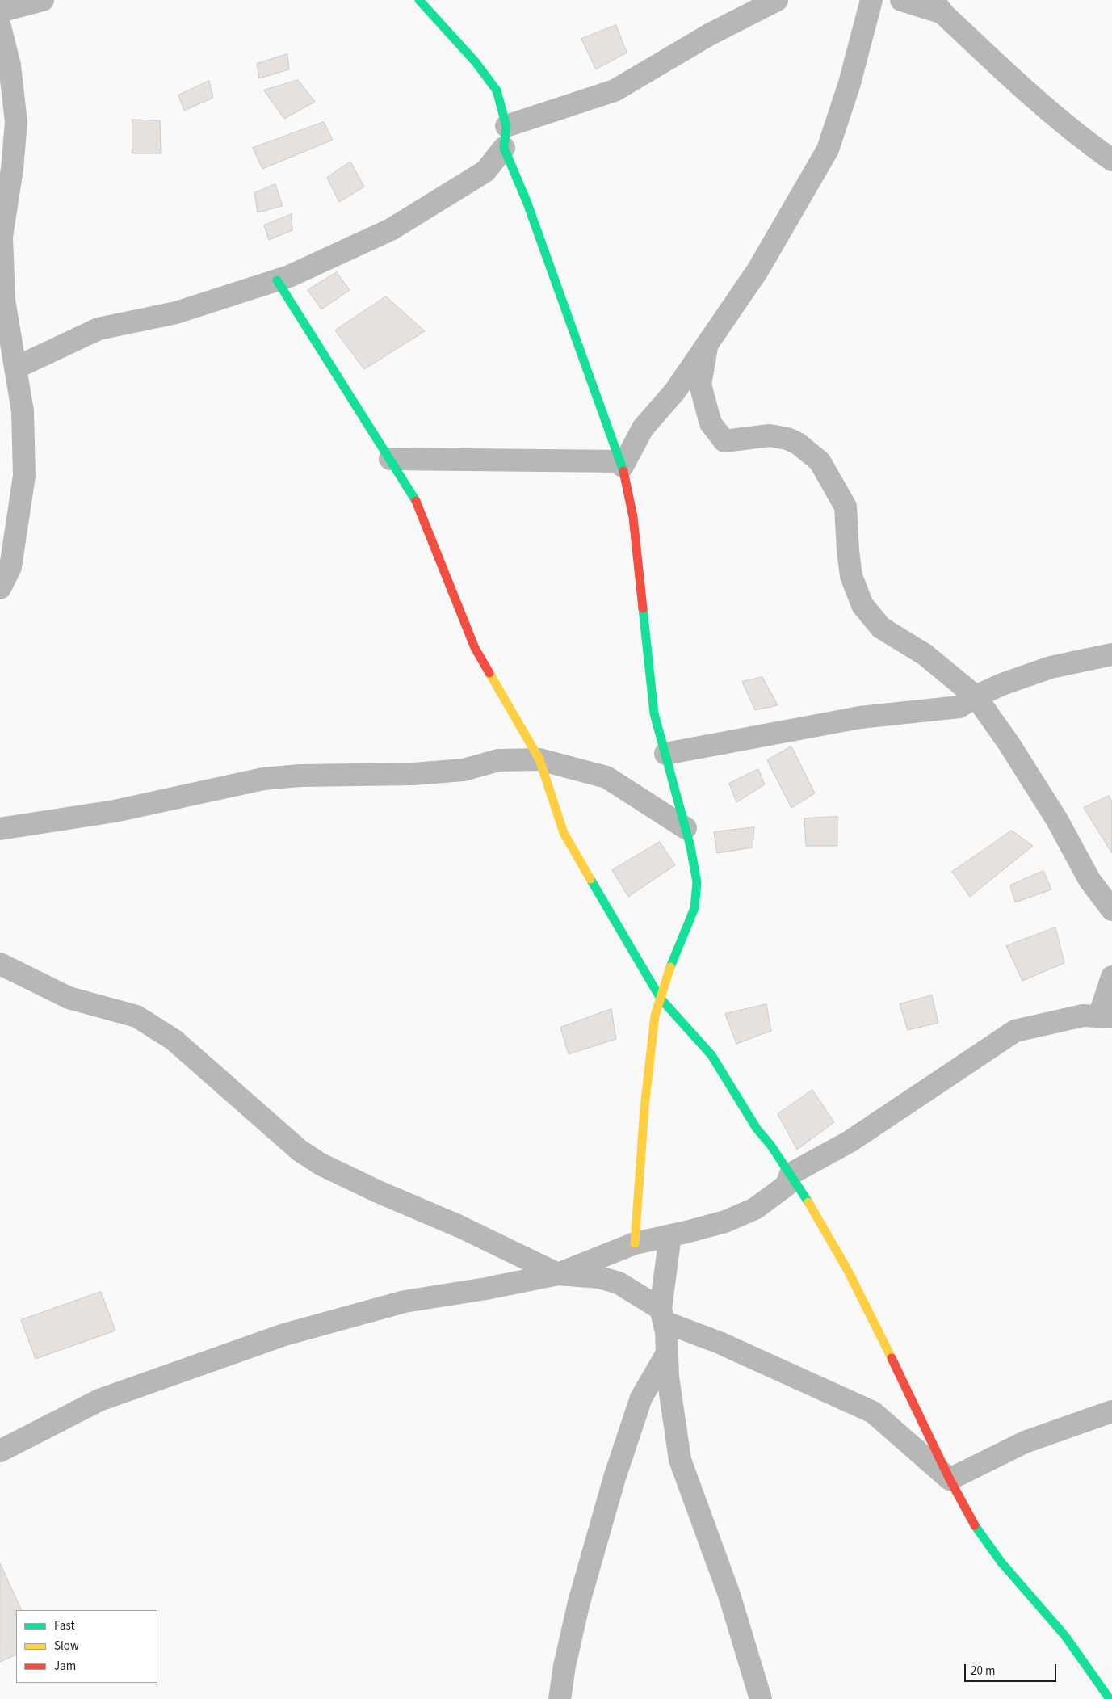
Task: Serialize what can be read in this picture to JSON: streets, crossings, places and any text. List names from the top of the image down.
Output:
{
  "legend": ["Fast", "Slow", "Jam"],
  "scale_bar": "20 m"
}
